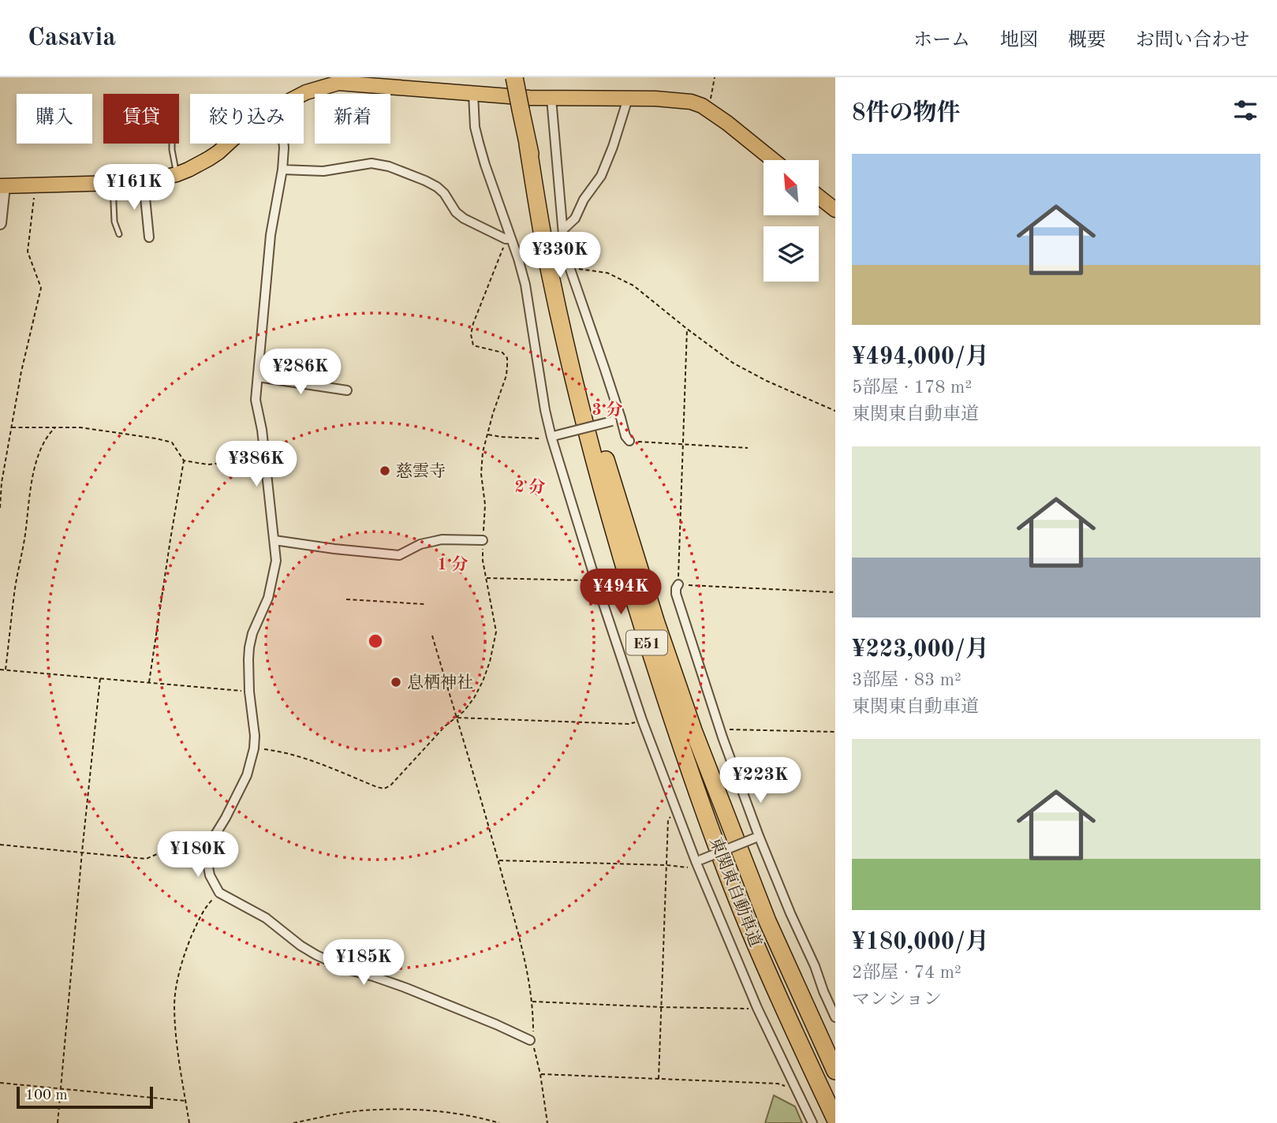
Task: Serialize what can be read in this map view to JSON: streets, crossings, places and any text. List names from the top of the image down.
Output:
{
  "streets": {
    "highway": ["E51", "東関東自動車道"]
  },
  "places": ["慈雲寺", "息栖神社"],
  "scale_bar": "100 m",
  "north": "top left",
  "page": {
    "header": "Casavia",
    "nav": [
      "ホーム",
      "地図",
      "概要",
      "お問い合わせ"
    ],
    "heading": "8件の物件",
    "chip": [
      "購入",
      "賃貸",
      "絞り込み",
      "新着"
    ],
    "list": [
      {
        "name": "¥494,000/月",
        "note": "5部屋 · 178 m² · 東関東自動車道"
      },
      {
        "name": "¥223,000/月",
        "note": "3部屋 · 83 m² · 東関東自動車道"
      },
      {
        "name": "¥180,000/月",
        "note": "2部屋 · 74 m² · マンション"
      }
    ],
    "price": [
      "¥161K",
      "¥330K",
      "¥286K",
      "¥386K",
      "¥494K",
      "¥223K",
      "¥180K",
      "¥185K"
    ],
    "scale": "100 m"
  },
  "rings": ["3 分", "2 分", "1 分"]
}
